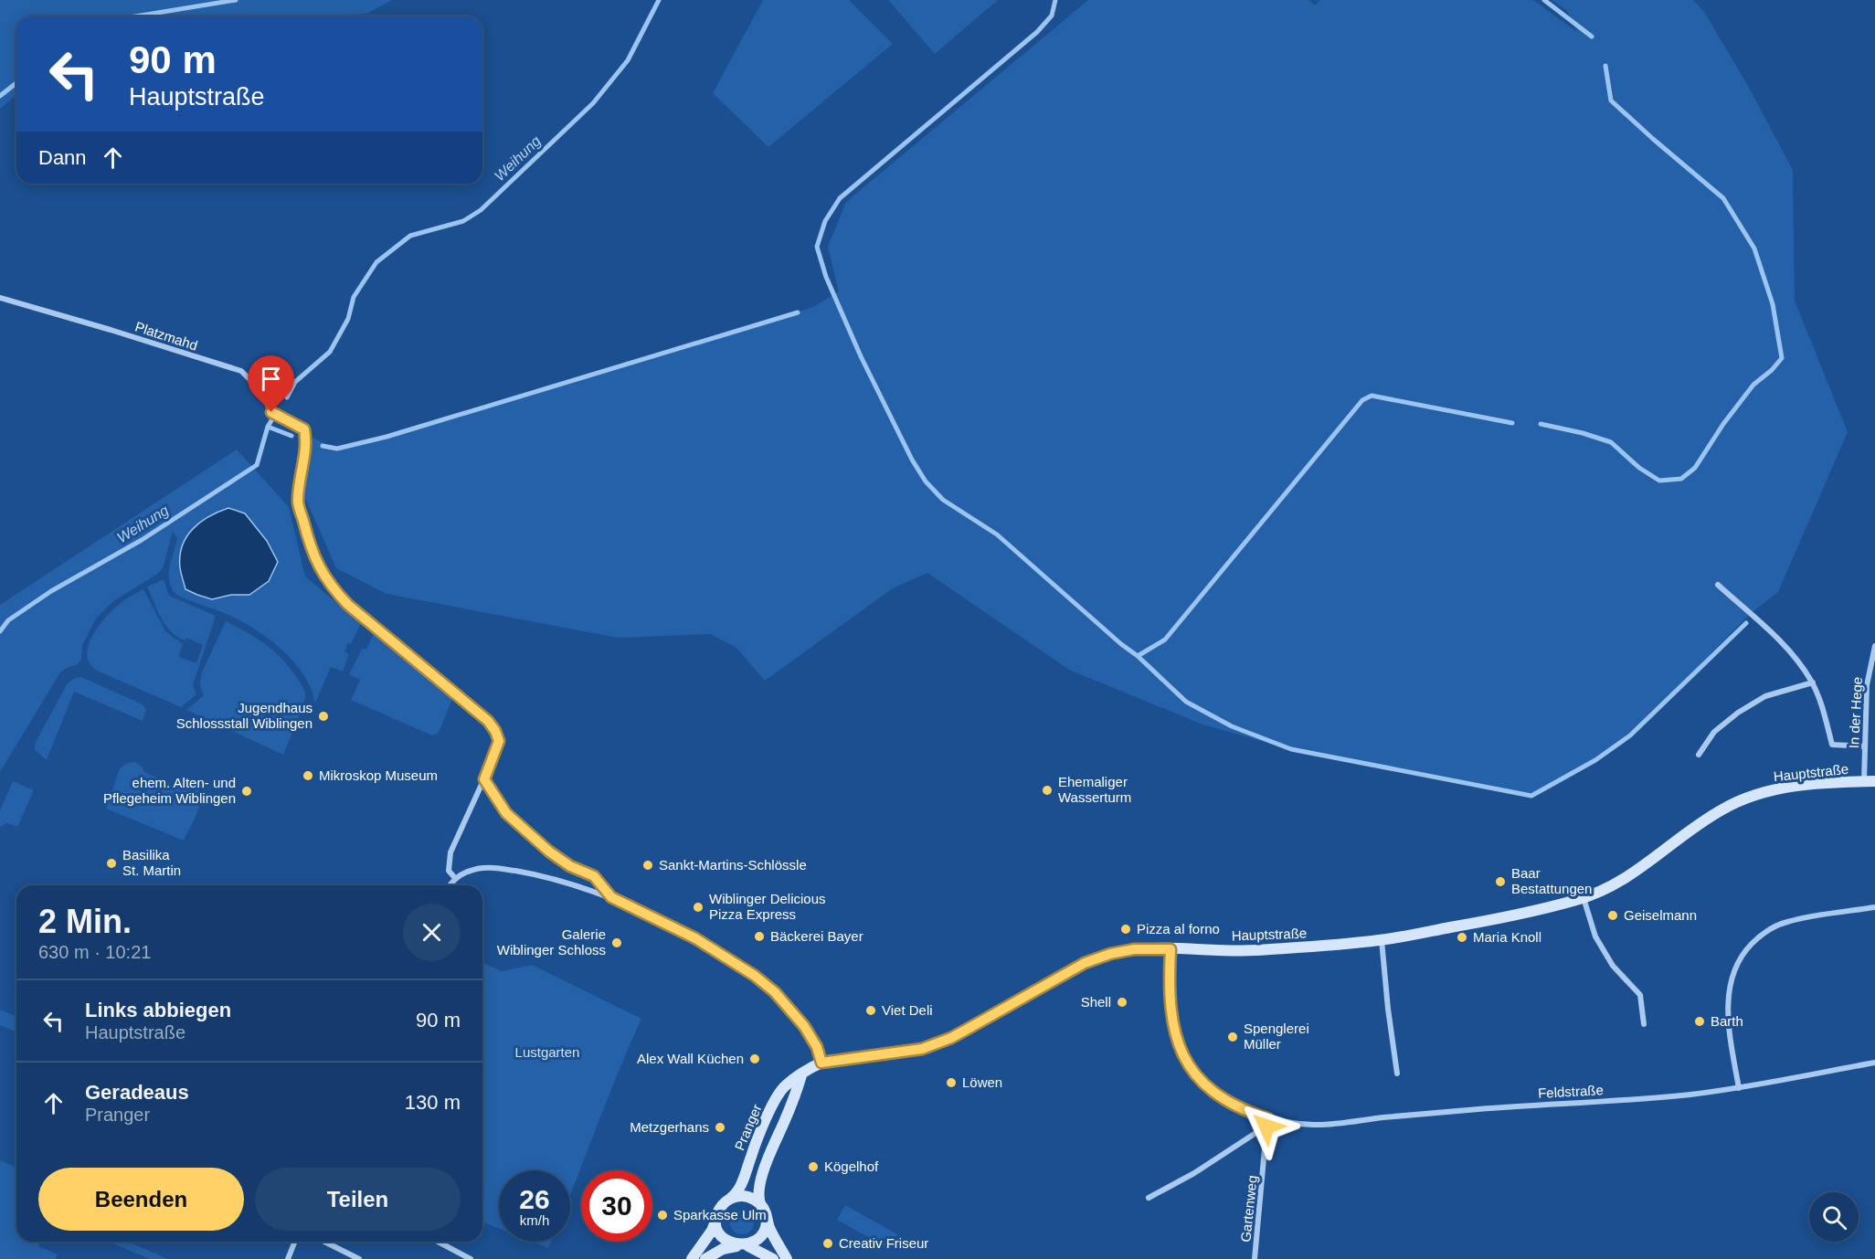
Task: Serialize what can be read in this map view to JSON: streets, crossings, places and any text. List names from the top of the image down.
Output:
{
  "streets": {
    "main road": ["Hauptstraße", "Pranger"],
    "street": [
      "Platzmahd",
      "In der Hege",
      "Feldstraße",
      "Gartenweg"
    ]
  },
  "crossings": [
    ["In der Hege", "Hauptstraße"],
    ["Hauptstraße", "Feldstraße"],
    ["Hauptstraße", "Pranger"]
  ],
  "water": ["Weihung"],
  "parks": ["Lustgarten"],
  "places": [
    "Jugendhaus Schlossstall Wiblingen",
    "Mikroskop Museum",
    "Ehemaliger Wasserturm",
    "ehem. Alten- und Pflegeheim Wiblingen",
    "Basilika St. Martin",
    "Sankt-Martins-Schlössle",
    "Baar Bestattungen",
    "Wiblinger Delicious Pizza Express",
    "Geiselmann",
    "Pizza al forno",
    "Bäckerei Bayer",
    "Maria Knoll",
    "Galerie Wiblinger Schloss",
    "Shell",
    "Viet Deli",
    "Barth",
    "Spenglerei Müller",
    "Alex Wall Küchen",
    "Löwen",
    "Metzgerhans",
    "Kögelhof",
    "Sparkasse Ulm",
    "Creativ Friseur"
  ],
  "page": {
    "turn": ["90 m", "Hauptstraße"],
    "then": "Dann",
    "heading": ["2 Min.", "630 m · 10:21"],
    "list": [
      {
        "name": "Links abbiegen",
        "note": "Hauptstraße",
        "value": "90 m"
      },
      {
        "name": "Geradeaus",
        "note": "Pranger",
        "value": "130 m"
      }
    ],
    "buttons": ["Beenden", "Teilen"],
    "speed": "26 km/h",
    "limit": "30"
  }
}
